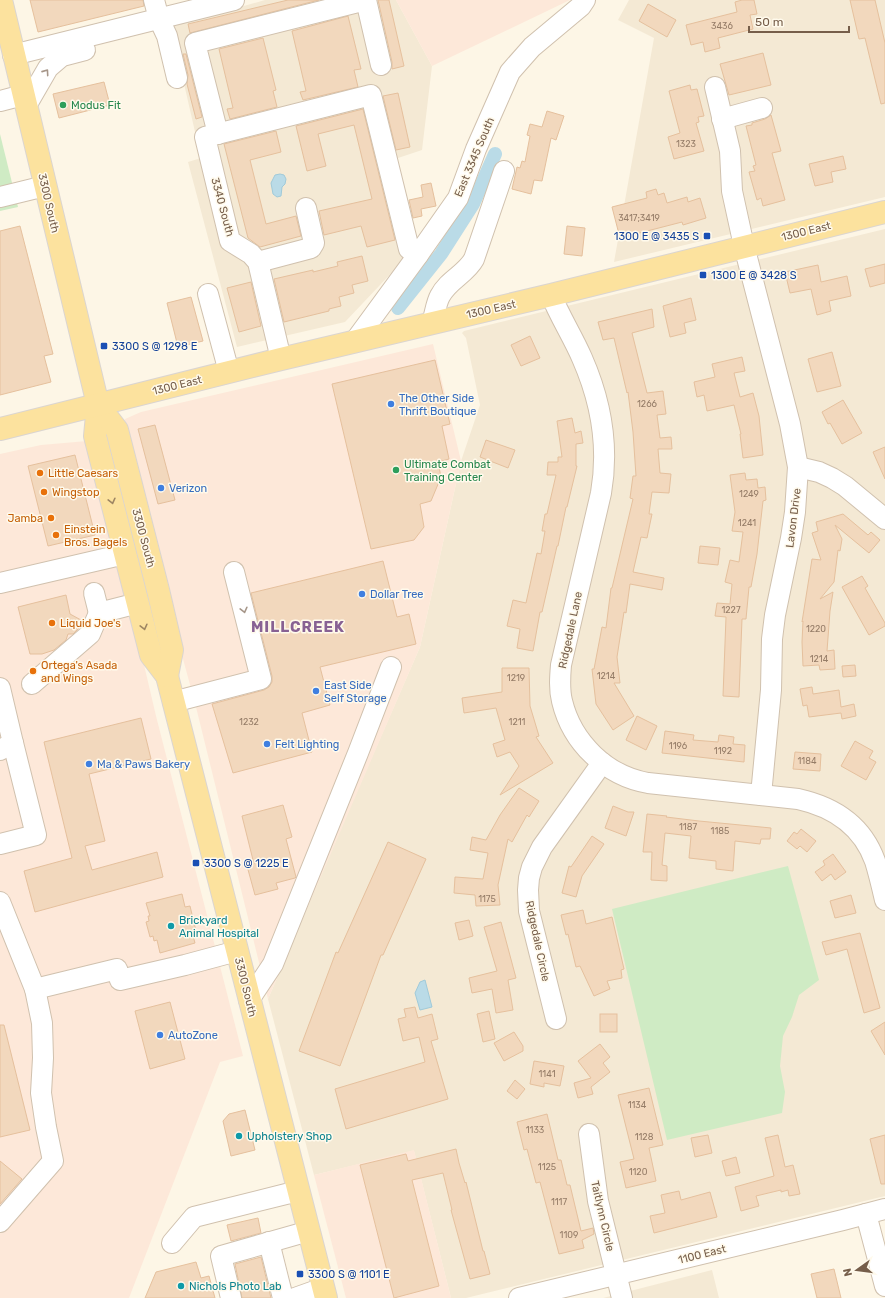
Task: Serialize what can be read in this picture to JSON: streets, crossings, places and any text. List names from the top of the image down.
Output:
{
  "streets": {
    "main road": ["3300 South", "1300 East"],
    "street": [
      "East 3345 South",
      "3340 South",
      "Lavon Drive",
      "Ridgedale Lane",
      "Ridgedale Circle",
      "Taitlynn Circle",
      "1100 East"
    ]
  },
  "crossings": [
    ["East 3345 South", "1300 East"],
    ["3300 South", "1300 East"],
    ["1300 East", "Lavon Drive"],
    ["1300 East", "Ridgedale Lane"],
    ["Lavon Drive", "Ridgedale Lane"],
    ["Ridgedale Lane", "Ridgedale Circle"],
    ["Taitlynn Circle", "1100 East"]
  ],
  "districts": ["MILLCREEK"],
  "places": {
    "other": [
      "Modus Fit",
      "The Other Side Thrift Boutique",
      "Ultimate Combat Training Center",
      "Little Caesars",
      "Verizon",
      "Wingstop",
      "Jamba",
      "Einstein Bros. Bagels",
      "Dollar Tree",
      "Liquid Joe's",
      "Ortega's Asada and Wings",
      "East Side Self Storage",
      "Felt Lighting",
      "Ma & Paws Bakery",
      "Brickyard Animal Hospital",
      "AutoZone",
      "Upholstery Shop",
      "Nichols Photo Lab"
    ],
    "transit": [
      "1300 E @ 3435 S",
      "1300 E @ 3428 S",
      "3300 S @ 1298 E",
      "3300 S @ 1225 E",
      "3300 S @ 1101 E"
    ]
  },
  "house_numbers": [
    "3436",
    "1323",
    "3417;3419",
    "1266",
    "1249",
    "1241",
    "1227",
    "1220",
    "1214",
    "1214",
    "1219",
    "1232",
    "1211",
    "1196",
    "1192",
    "1184",
    "1187",
    "1185",
    "1175",
    "1141",
    "1134",
    "1133",
    "1128",
    "1125",
    "1120",
    "1117",
    "1109"
  ],
  "scale_bar": "50 m",
  "north": "left"
}
